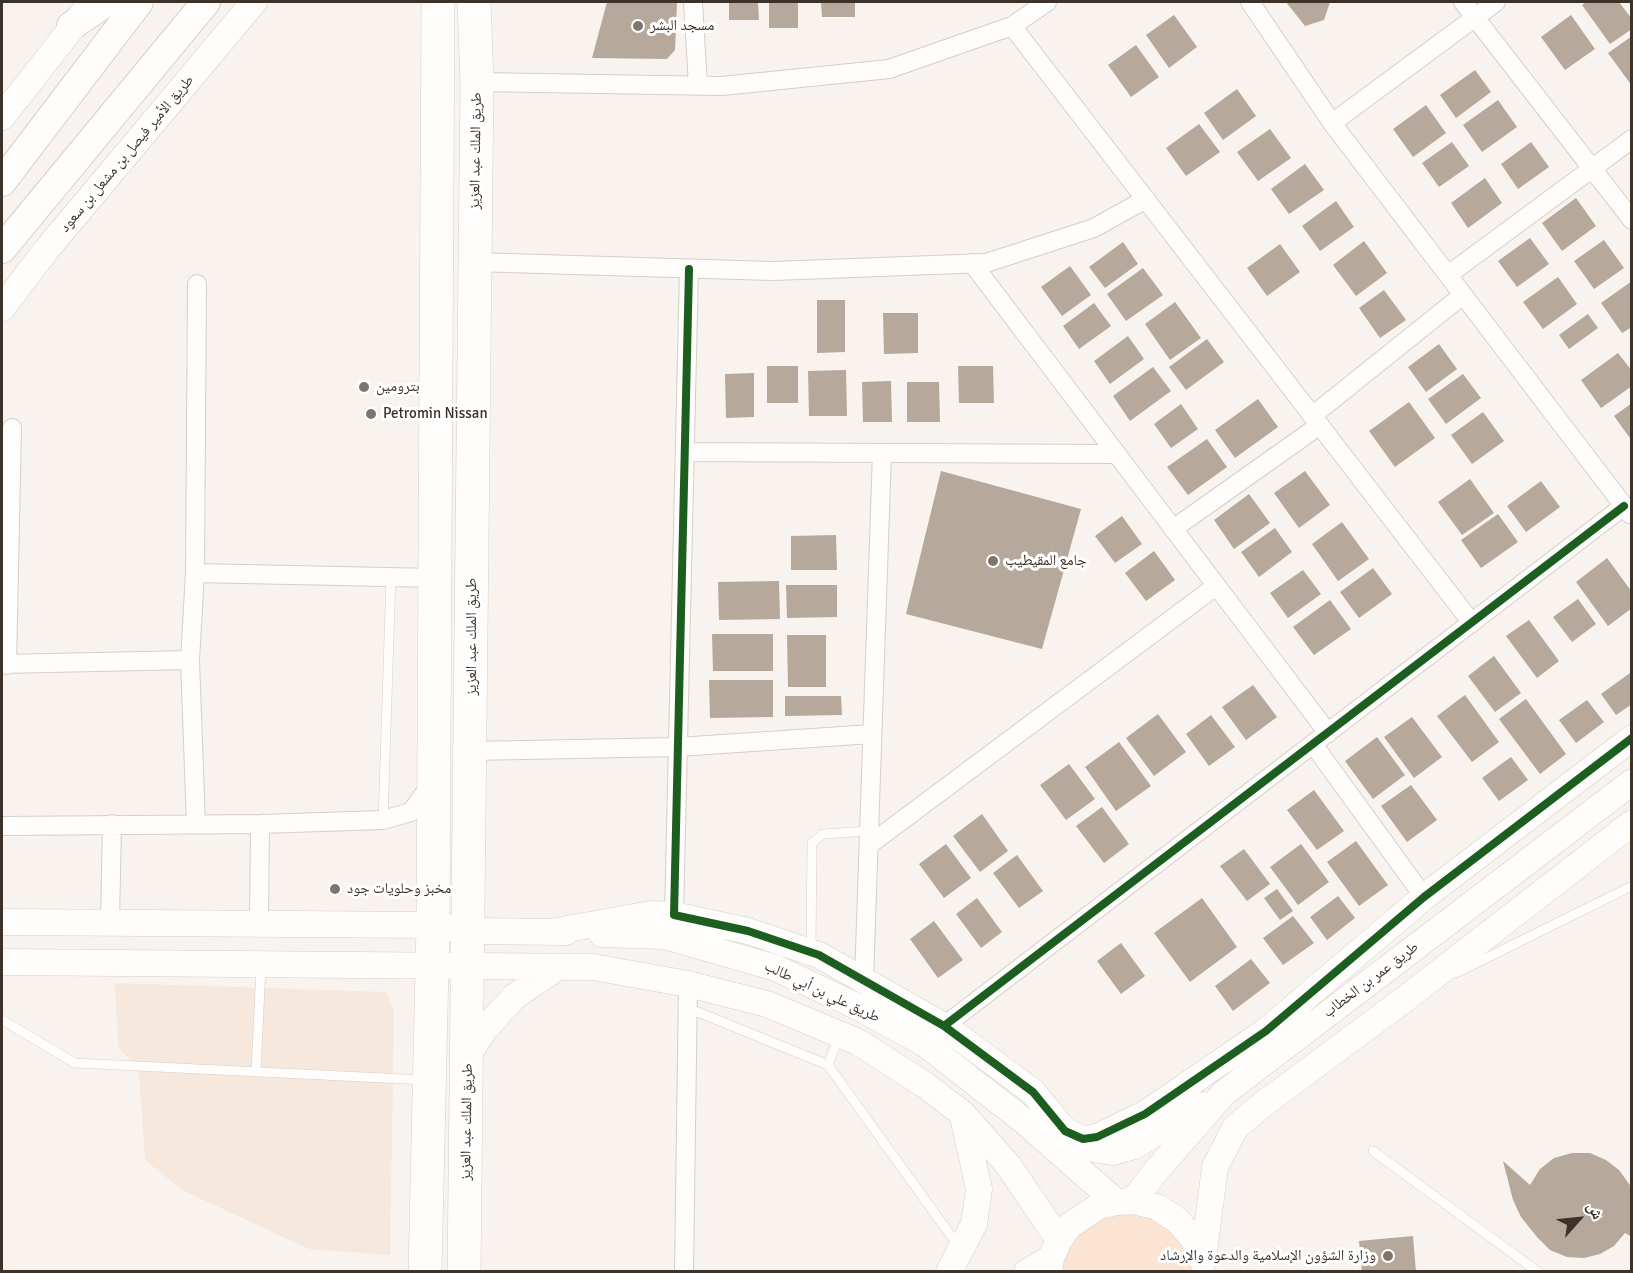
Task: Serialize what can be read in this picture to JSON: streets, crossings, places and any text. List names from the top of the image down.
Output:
{
  "streets": {
    "highway": ["طريق الملك عبد العزيز"],
    "main road": ["طريق الأمير فيصل بن مشعل بن سعود", "طريق عمر بن الخطاب", "طريق علي بن أبي طالب"]
  },
  "crossings": [
    ["طريق الملك عبد العزيز", "طريق علي بن أبي طالب"],
    ["طريق عمر بن الخطاب", "طريق علي بن أبي طالب"]
  ],
  "places": [
    "مسجد البشر",
    "بترومين",
    "Petromin Nissan",
    "جامع المقيطيب",
    "مخبز وحلويات جود",
    "وزارة الشؤون الإسلامية والدعوة والإرشاد"
  ],
  "north": "top right"
}
